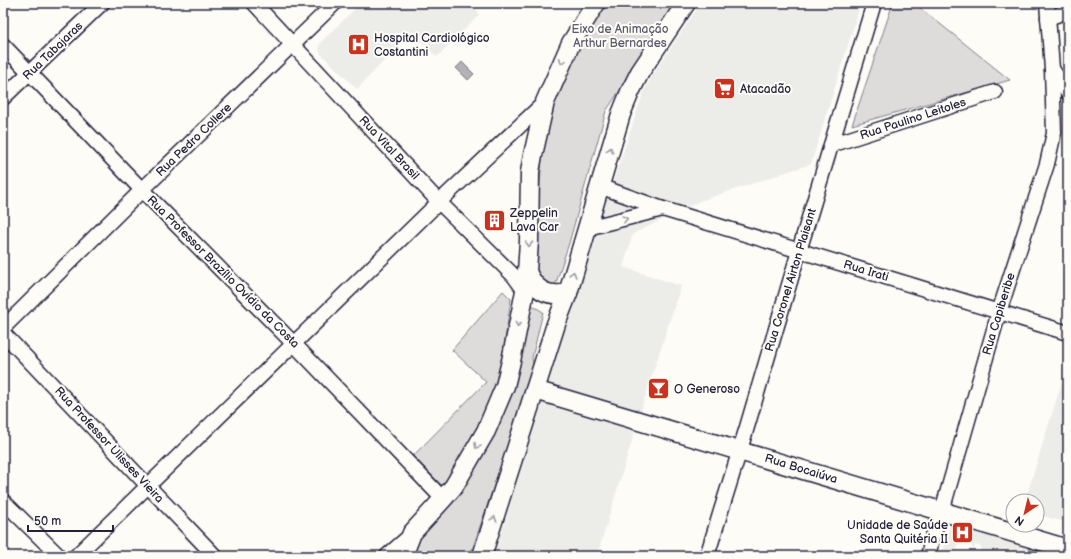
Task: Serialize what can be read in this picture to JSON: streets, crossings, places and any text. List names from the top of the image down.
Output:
{
  "streets": {
    "main road": ["Rua Bocaiúva"],
    "street": [
      "Rua Tabajaras",
      "Rua Paulino Leitoles",
      "Rua Pedro Collere",
      "Rua Vital Brasil",
      "Rua Irati",
      "Rua Professor Brazílio Ovídio da Costa",
      "Rua Coronel Airton Plaisant",
      "Rua Capiberibe",
      "Rua Professor Ulisses Vieira"
    ]
  },
  "crossings": [
    ["Rua Tabajaras", "Rua Professor Brazílio Ovídio da Costa"],
    ["Rua Paulino Leitoles", "Rua Coronel Airton Plaisant"],
    ["Rua Pedro Collere", "Rua Vital Brasil"],
    ["Rua Pedro Collere", "Rua Professor Brazílio Ovídio da Costa"],
    ["Rua Irati", "Rua Coronel Airton Plaisant"],
    ["Rua Irati", "Rua Capiberibe"],
    ["Rua Coronel Airton Plaisant", "Rua Bocaiúva"],
    ["Rua Capiberibe", "Rua Bocaiúva"]
  ],
  "parks": ["Eixo de Animação Arthur Bernardes"],
  "places": {
    "hospital": ["Hospital Cardiológico Costantini", "Unidade de Saúde Santa Quitéria II"],
    "supermarket": ["Atacadão"],
    "building": ["Zeppelin Lava Car"],
    "bar": ["O Generoso"]
  },
  "scale_bar": "50 m",
  "north": "bottom left"
}
